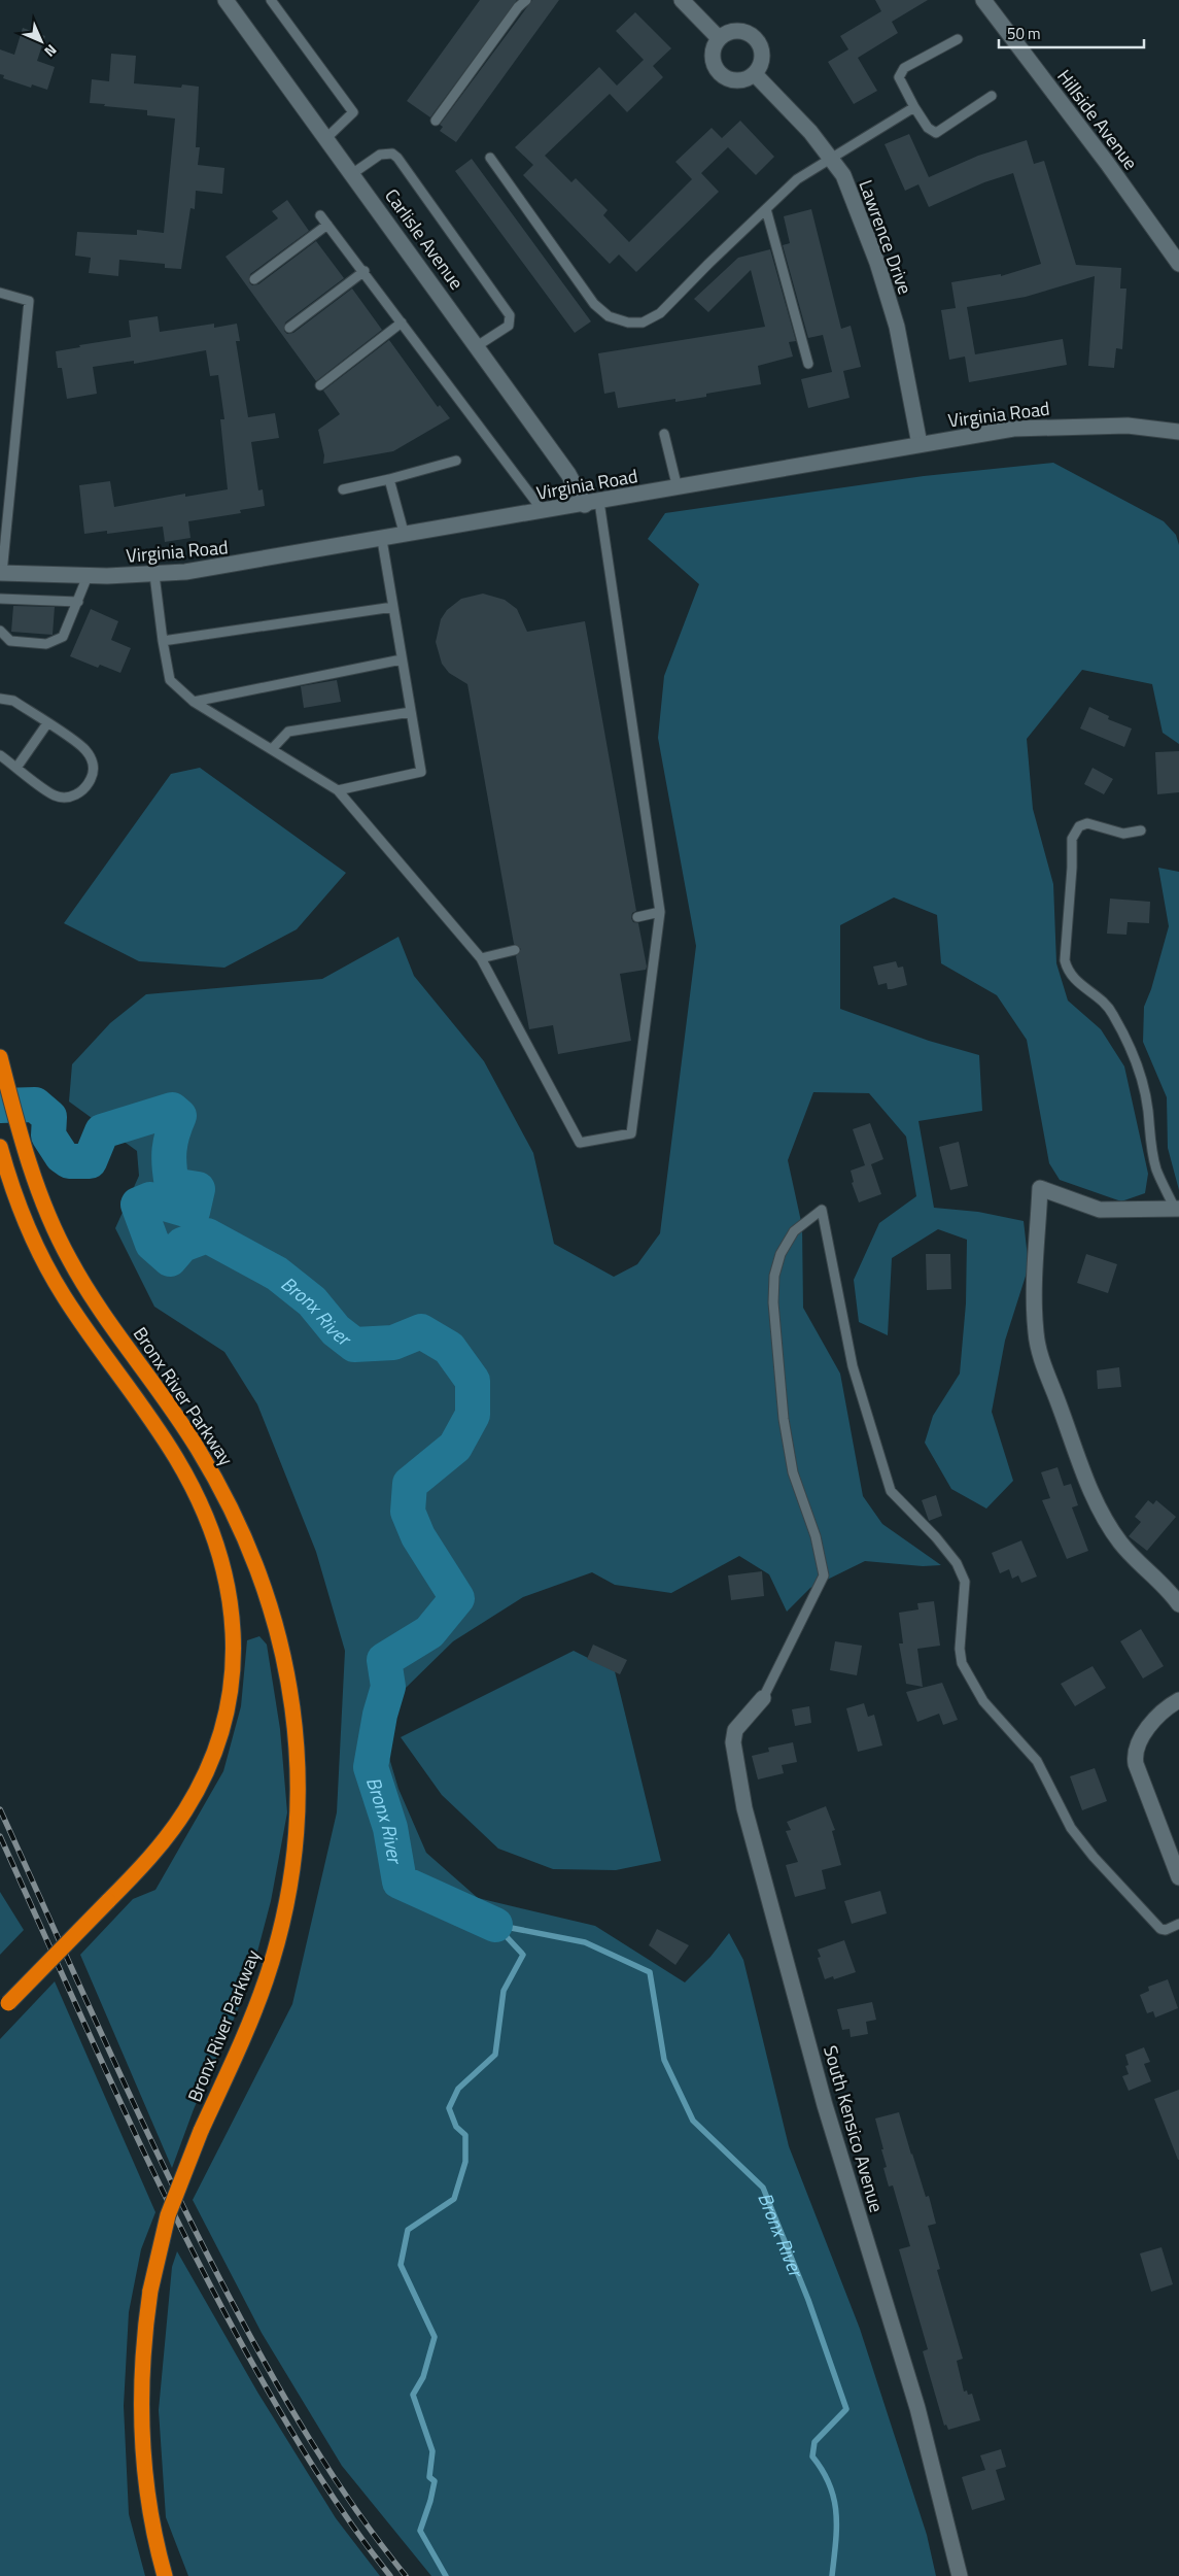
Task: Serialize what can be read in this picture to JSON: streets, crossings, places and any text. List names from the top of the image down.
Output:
{
  "streets": {
    "highway": ["Bronx River Parkway"],
    "street": [
      "Hillside Avenue",
      "Lawrence Drive",
      "Carlisle Avenue",
      "Virginia Road",
      "South Kensico Avenue"
    ]
  },
  "crossings": [
    ["Lawrence Drive", "Virginia Road"],
    ["Carlisle Avenue", "Virginia Road"]
  ],
  "water": ["Bronx River"],
  "scale_bar": "50 m",
  "north": "bottom right"
}
